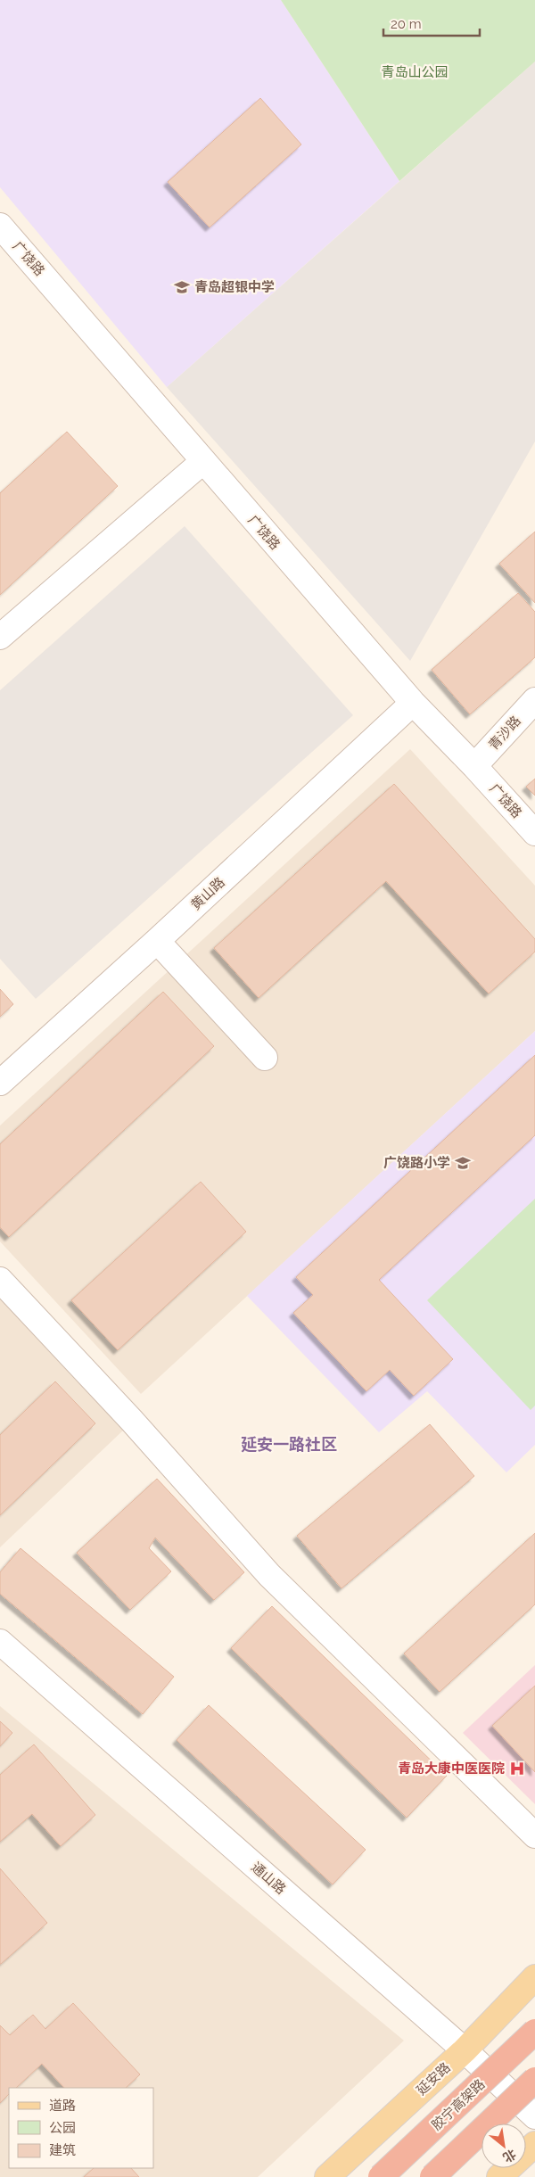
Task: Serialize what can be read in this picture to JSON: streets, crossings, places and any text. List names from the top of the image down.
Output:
{
  "streets": {
    "highway": ["胶宁高架路"],
    "main road": ["延安路"],
    "street": [
      "广饶路",
      "青沙路",
      "黄山路",
      "通山路"
    ]
  },
  "crossings": [
    ["广饶路", "青沙路"],
    ["广饶路", "黄山路"],
    ["通山路", "延安路"]
  ],
  "districts": ["延安一路社区"],
  "parks": ["青岛山公园"],
  "places": {
    "school or university": ["青岛超银中学", "广饶路小学"],
    "hospital": ["青岛大康中医医院"]
  },
  "legend": ["道路", "公园", "建筑"],
  "scale_bar": "20 m",
  "north": "bottom right"
}
